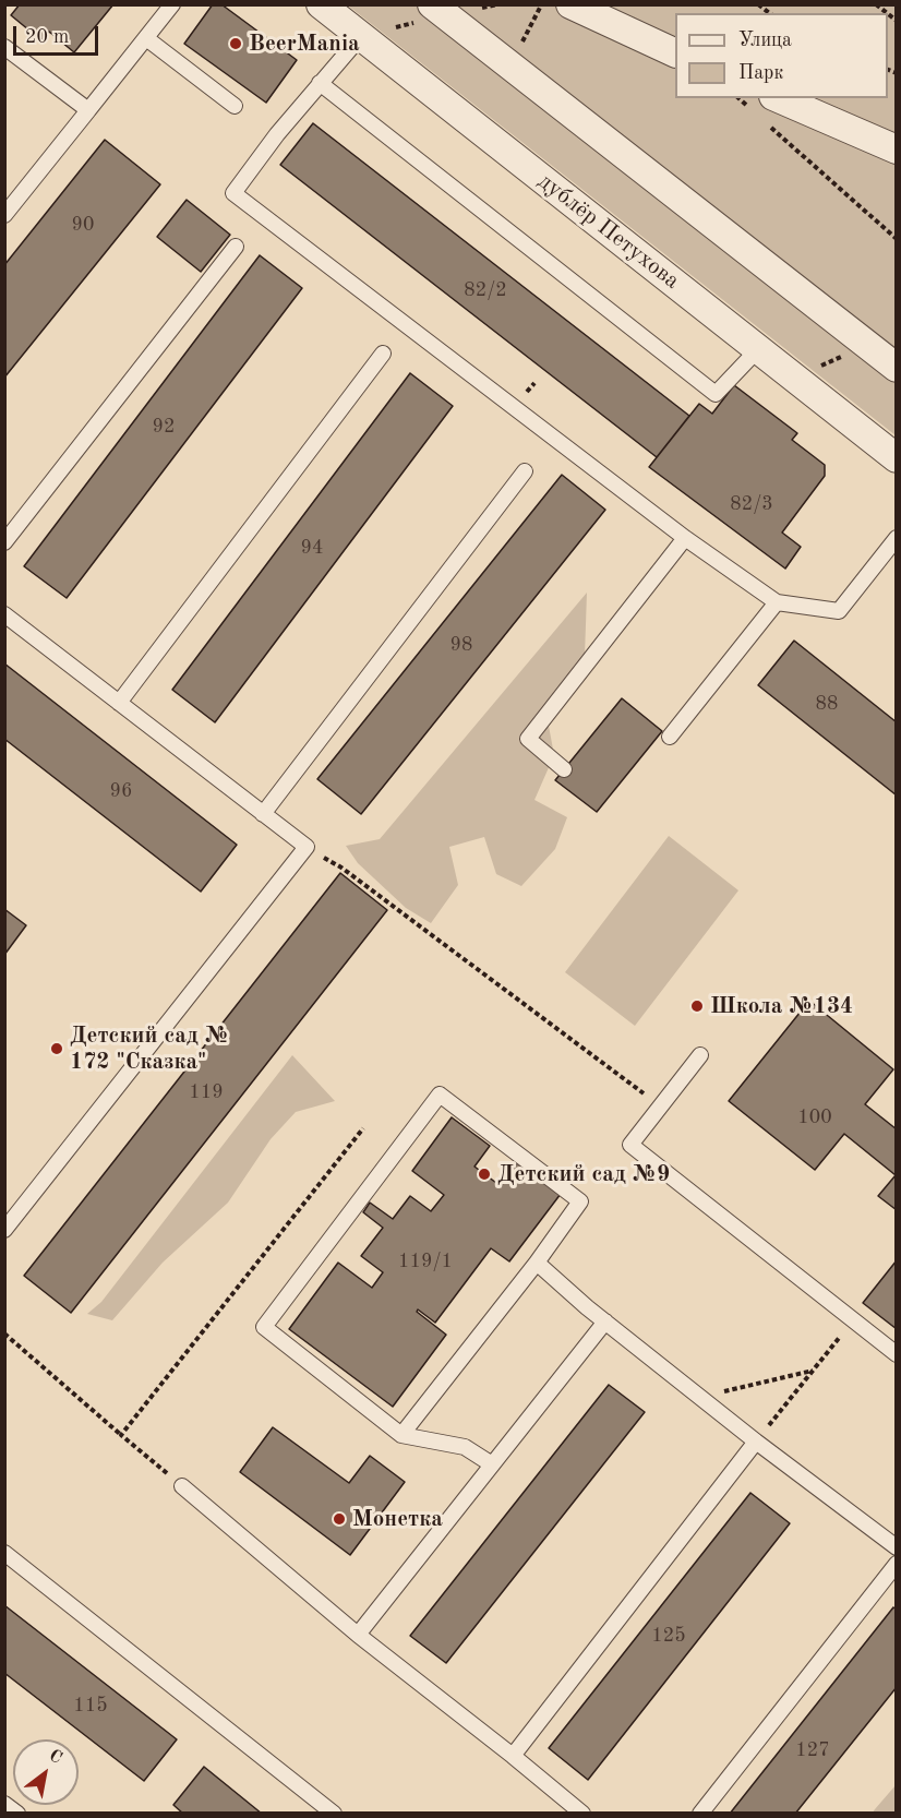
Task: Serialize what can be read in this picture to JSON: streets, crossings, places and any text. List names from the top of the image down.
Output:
{
  "streets": {
    "street": ["дублёр Петухова"]
  },
  "places": [
    "BeerMania",
    "Школа №134",
    "Детский сад № 172 \"Сказка\"",
    "Детский сад №9",
    "Монетка"
  ],
  "house_numbers": [
    "90",
    "82/2",
    "92",
    "82/3",
    "94",
    "98",
    "88",
    "96",
    "119",
    "100",
    "119/1",
    "125",
    "115",
    "127"
  ],
  "legend": ["Улица", "Парк"],
  "scale_bar": "20 m",
  "north": "top right"
}
